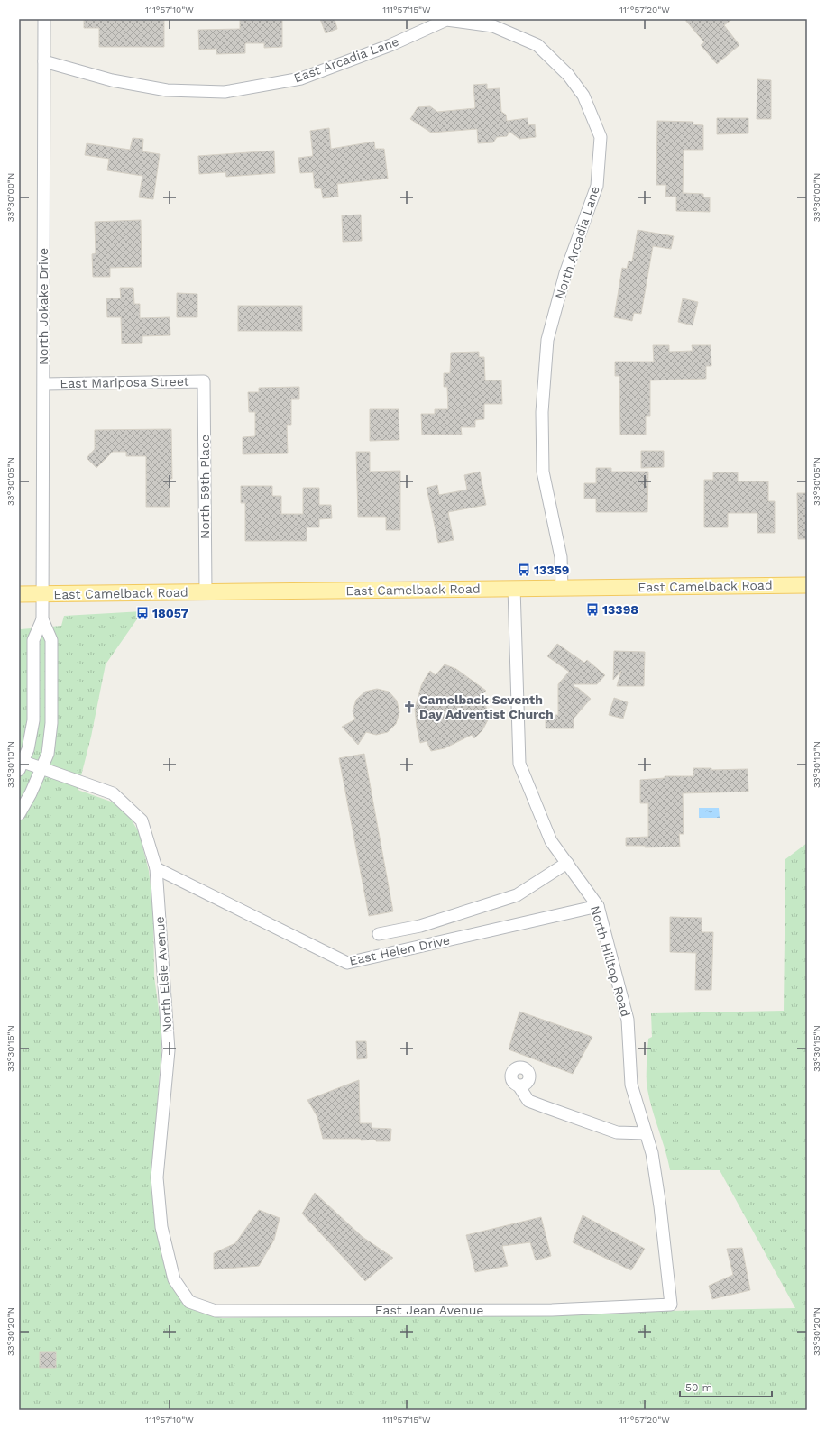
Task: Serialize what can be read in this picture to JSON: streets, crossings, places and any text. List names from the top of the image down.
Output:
{
  "streets": {
    "main road": ["East Camelback Road"],
    "street": [
      "East Arcadia Lane",
      "North Arcadia Lane",
      "North Jokake Drive",
      "East Mariposa Street",
      "North 59th Place",
      "East Helen Drive",
      "North Hilltop Road",
      "North Elsie Avenue",
      "East Jean Avenue"
    ]
  },
  "crossings": [
    ["East Arcadia Lane", "North Arcadia Lane"],
    ["East Arcadia Lane", "North Jokake Drive"],
    ["North Arcadia Lane", "East Camelback Road"],
    ["North Jokake Drive", "East Mariposa Street"],
    ["North Jokake Drive", "East Camelback Road"],
    ["East Mariposa Street", "North 59th Place"],
    ["North 59th Place", "East Camelback Road"],
    ["East Camelback Road", "North Hilltop Road"],
    ["East Helen Drive", "North Hilltop Road"],
    ["East Helen Drive", "North Elsie Avenue"],
    ["North Hilltop Road", "East Jean Avenue"],
    ["North Elsie Avenue", "East Jean Avenue"]
  ],
  "places": {
    "bus stop": ["13359", "13398", "18057"],
    "church": ["Camelback Seventh Day Adventist Church"]
  },
  "scale_bar": "50 m",
  "coordinates": [
    "111°57'10\"W",
    "111°57'15\"W",
    "111°57'20\"W",
    "33°30'00\"N",
    "33°30'05\"N",
    "33°30'10\"N",
    "33°30'15\"N",
    "33°30'20\"N"
  ]
}
